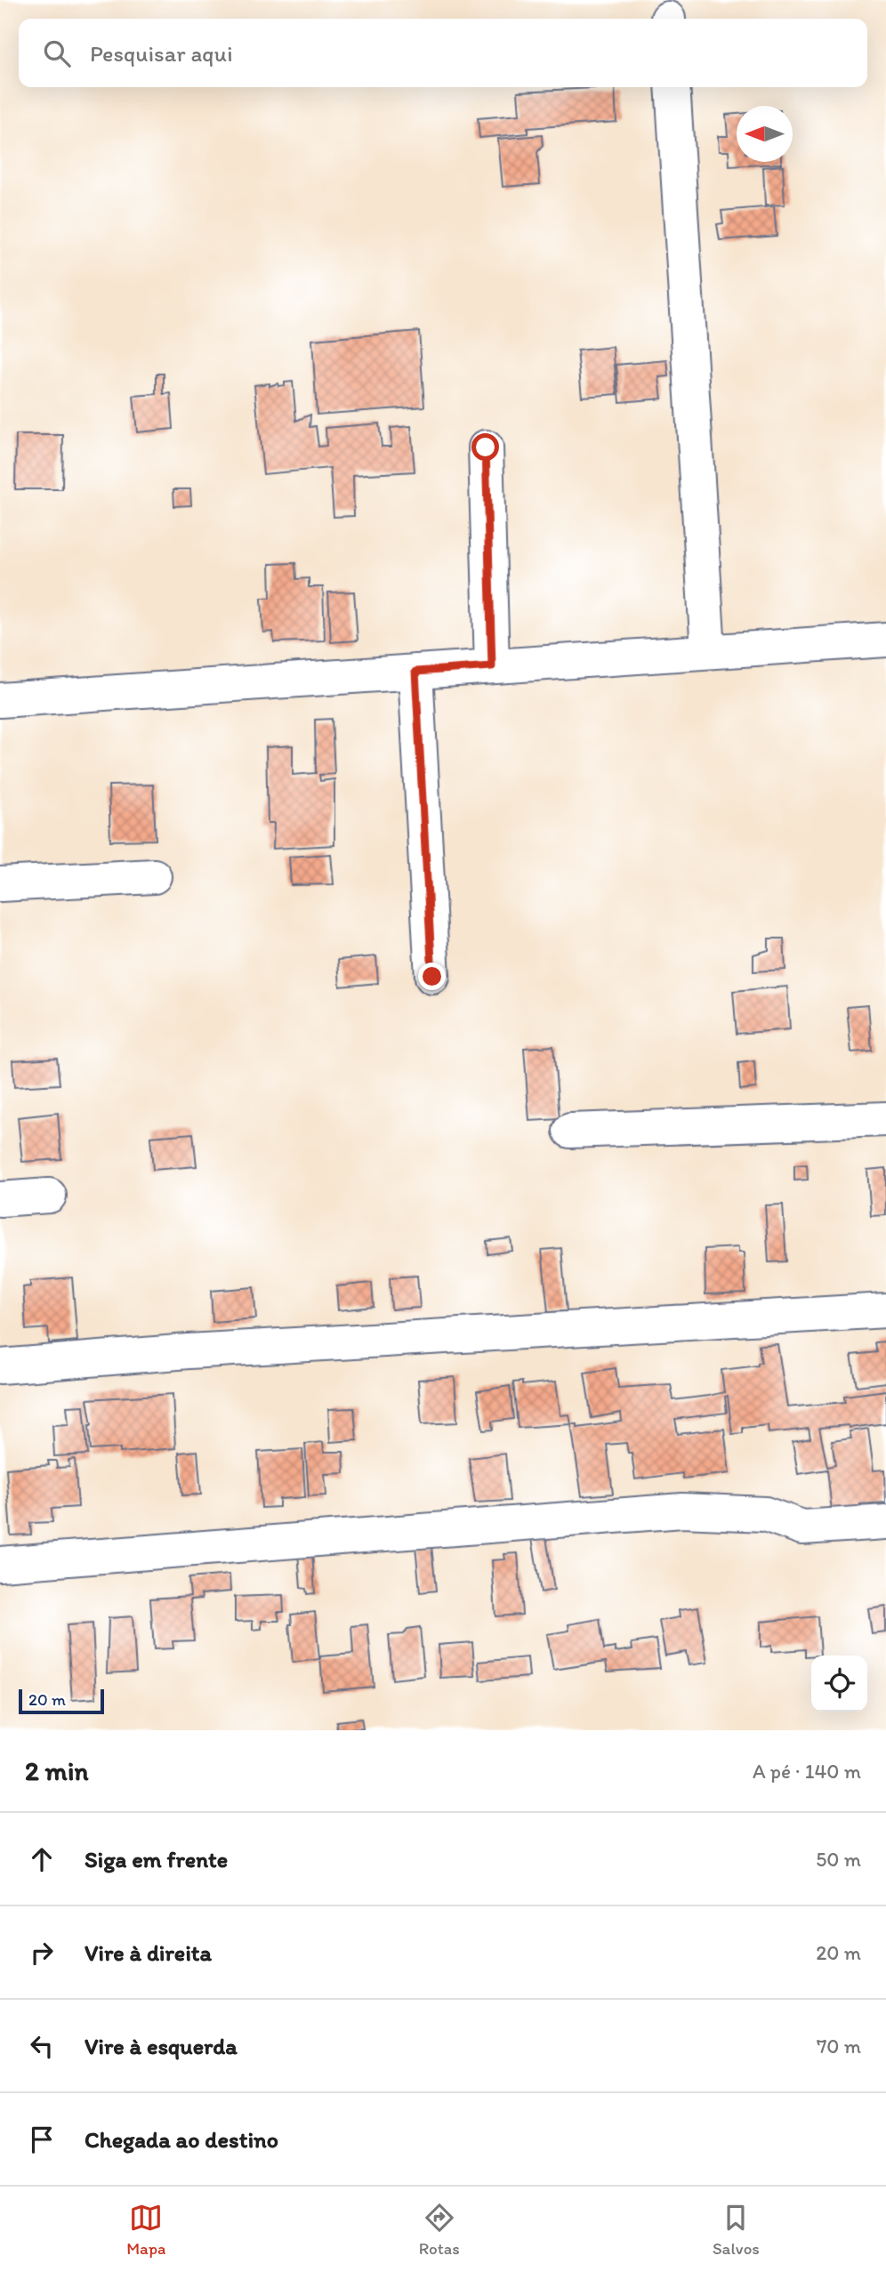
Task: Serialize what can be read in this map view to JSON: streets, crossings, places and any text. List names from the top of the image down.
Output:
{
  "scale_bar": "20 m",
  "north": "left",
  "page": {
    "search": "Pesquisar aqui",
    "scale": "20 m",
    "heading": ["2 min", "A pé · 140 m"],
    "list": [
      ["Siga em frente", "50 m"],
      ["Vire à direita", "20 m"],
      ["Vire à esquerda", "70 m"],
      "Chegada ao destino"
    ],
    "nav": ["Mapa", "Rotas", "Salvos"]
  }
}
